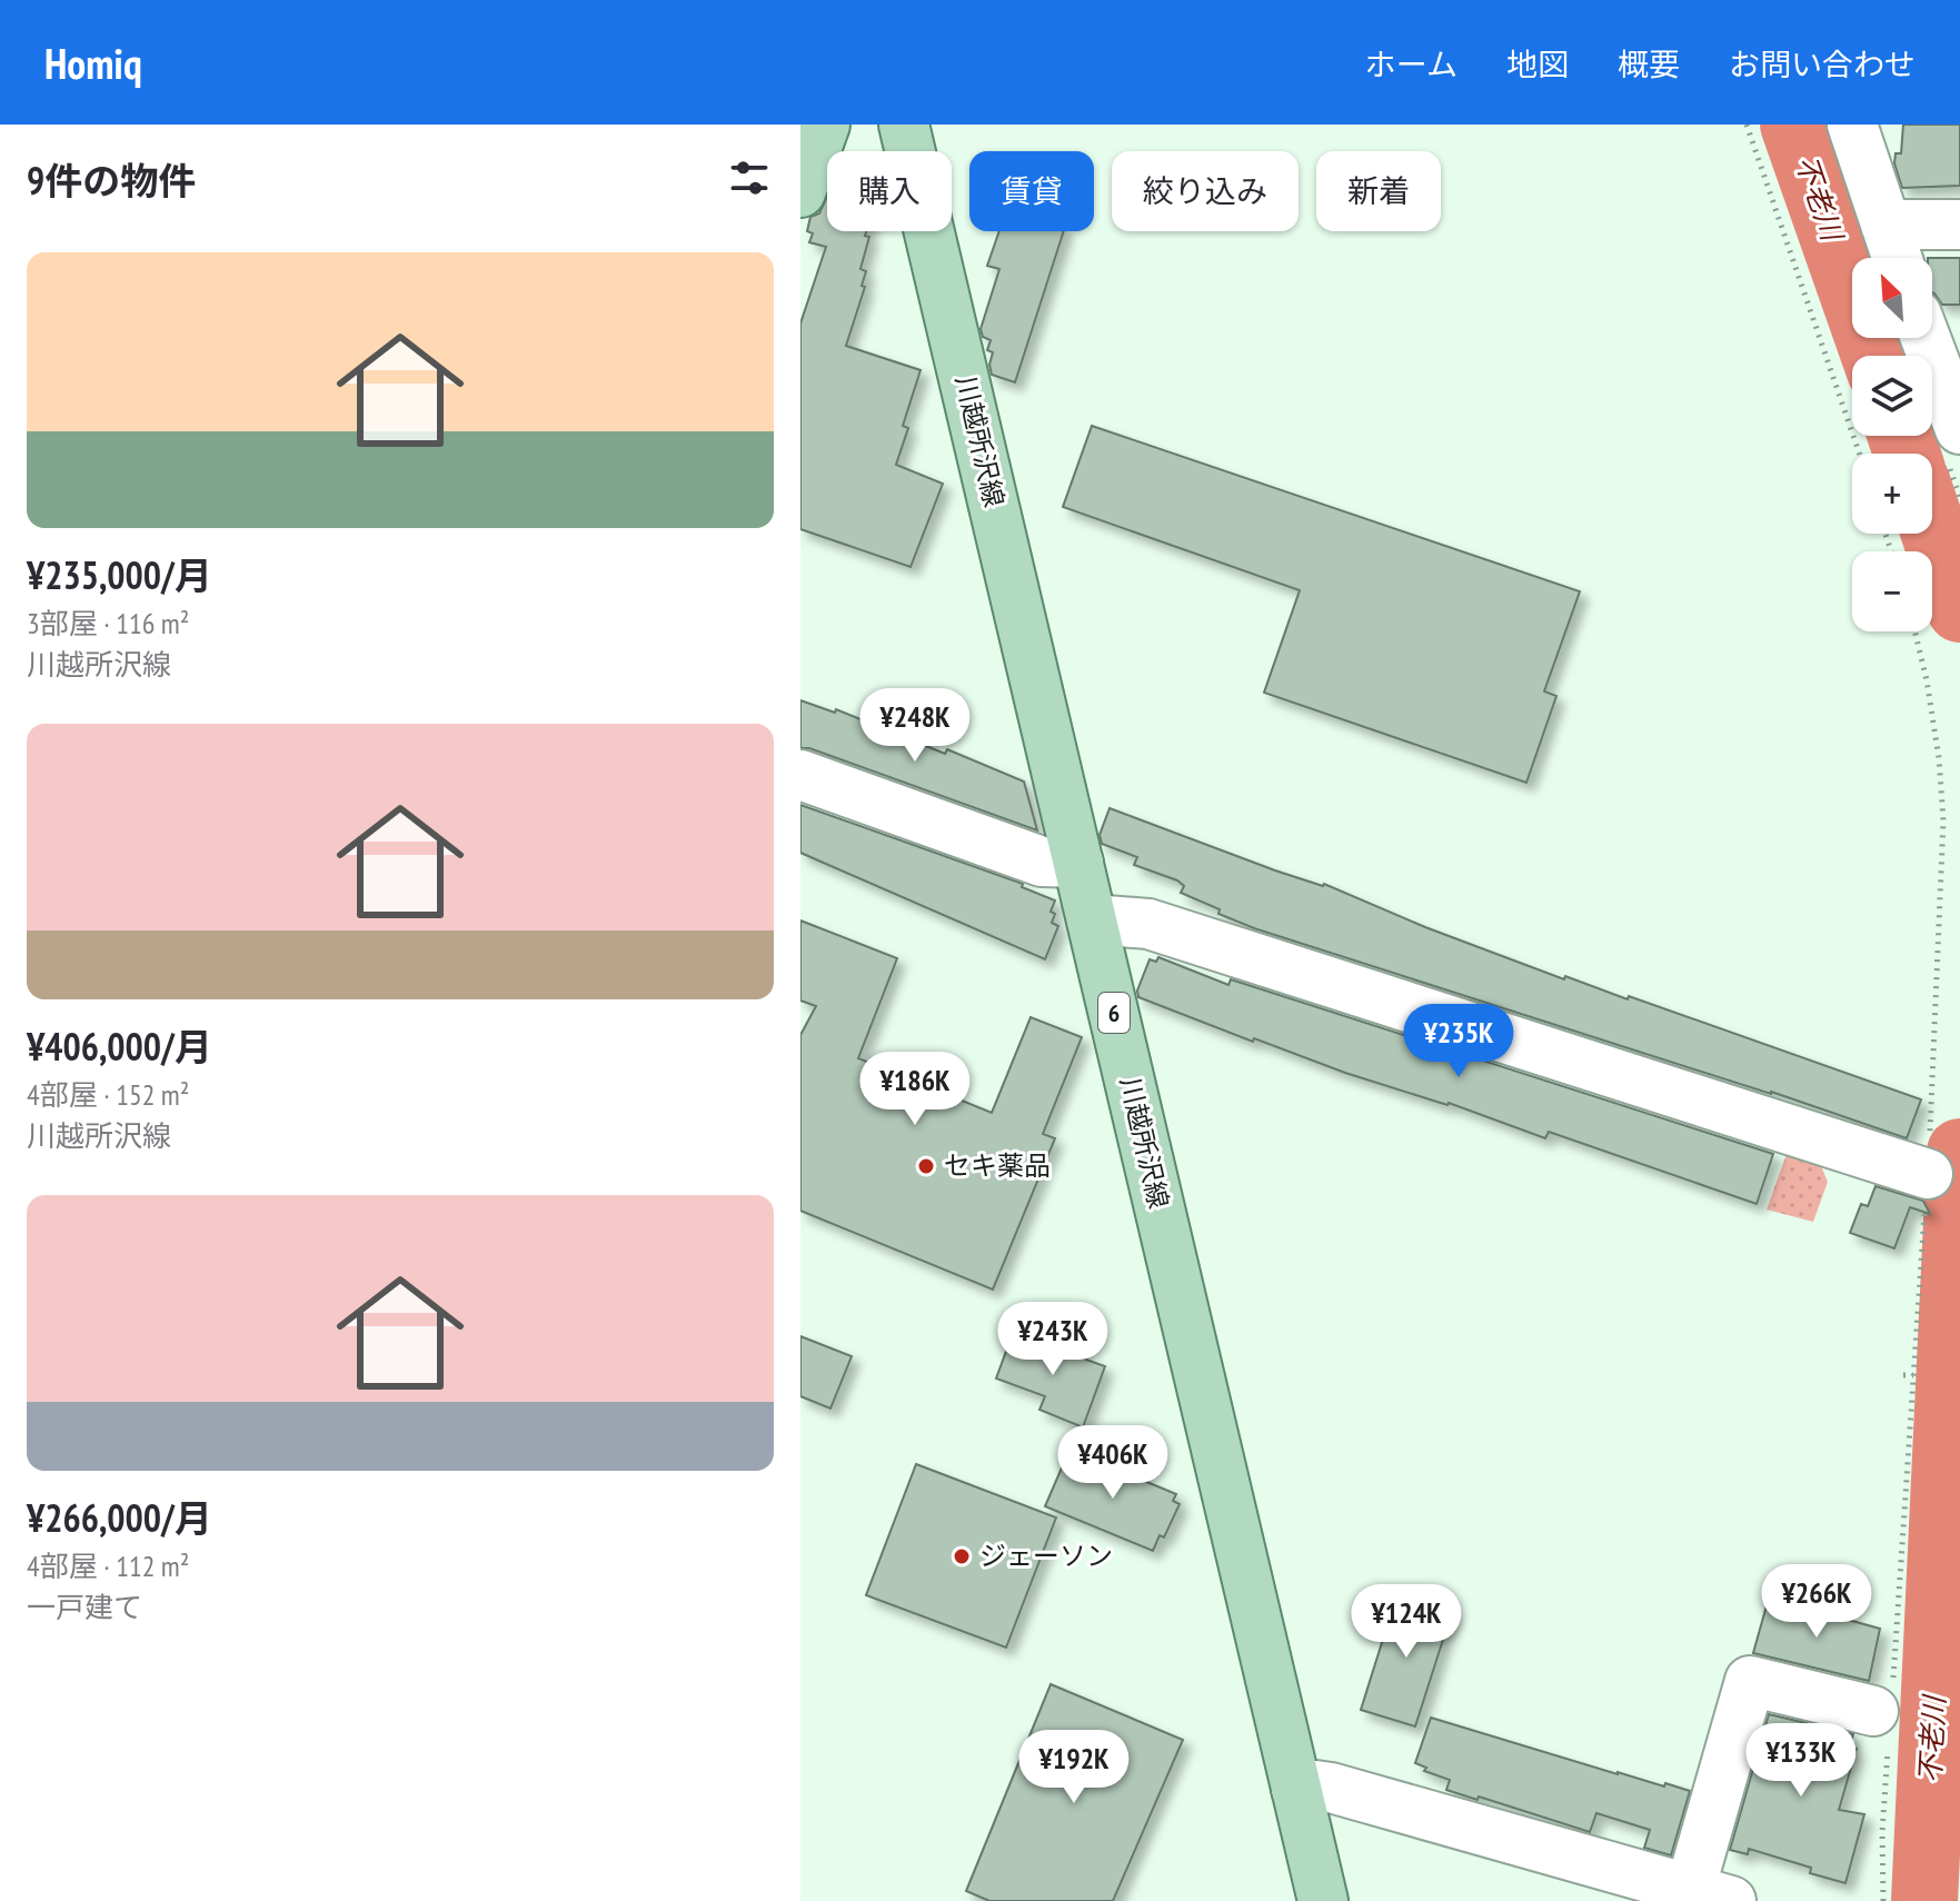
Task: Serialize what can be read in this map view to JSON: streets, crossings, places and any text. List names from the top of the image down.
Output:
{
  "streets": {
    "main road": ["川越所沢線", "6"]
  },
  "water": ["不老川"],
  "places": ["セキ薬品", "ジェーソン"],
  "north": "top left",
  "page": {
    "header": "Homiq",
    "nav": [
      "ホーム",
      "地図",
      "概要",
      "お問い合わせ"
    ],
    "heading": "9件の物件",
    "chip": [
      "購入",
      "賃貸",
      "絞り込み",
      "新着"
    ],
    "list": [
      {
        "name": "¥235,000/月",
        "note": "3部屋 · 116 m² · 川越所沢線"
      },
      {
        "name": "¥406,000/月",
        "note": "4部屋 · 152 m² · 川越所沢線"
      },
      {
        "name": "¥266,000/月",
        "note": "4部屋 · 112 m² · 一戸建て"
      }
    ],
    "map_buttons": ["+", "−"],
    "price": [
      "¥248K",
      "¥235K",
      "¥186K",
      "¥243K",
      "¥406K",
      "¥266K",
      "¥124K",
      "¥133K",
      "¥192K"
    ]
  }
}
